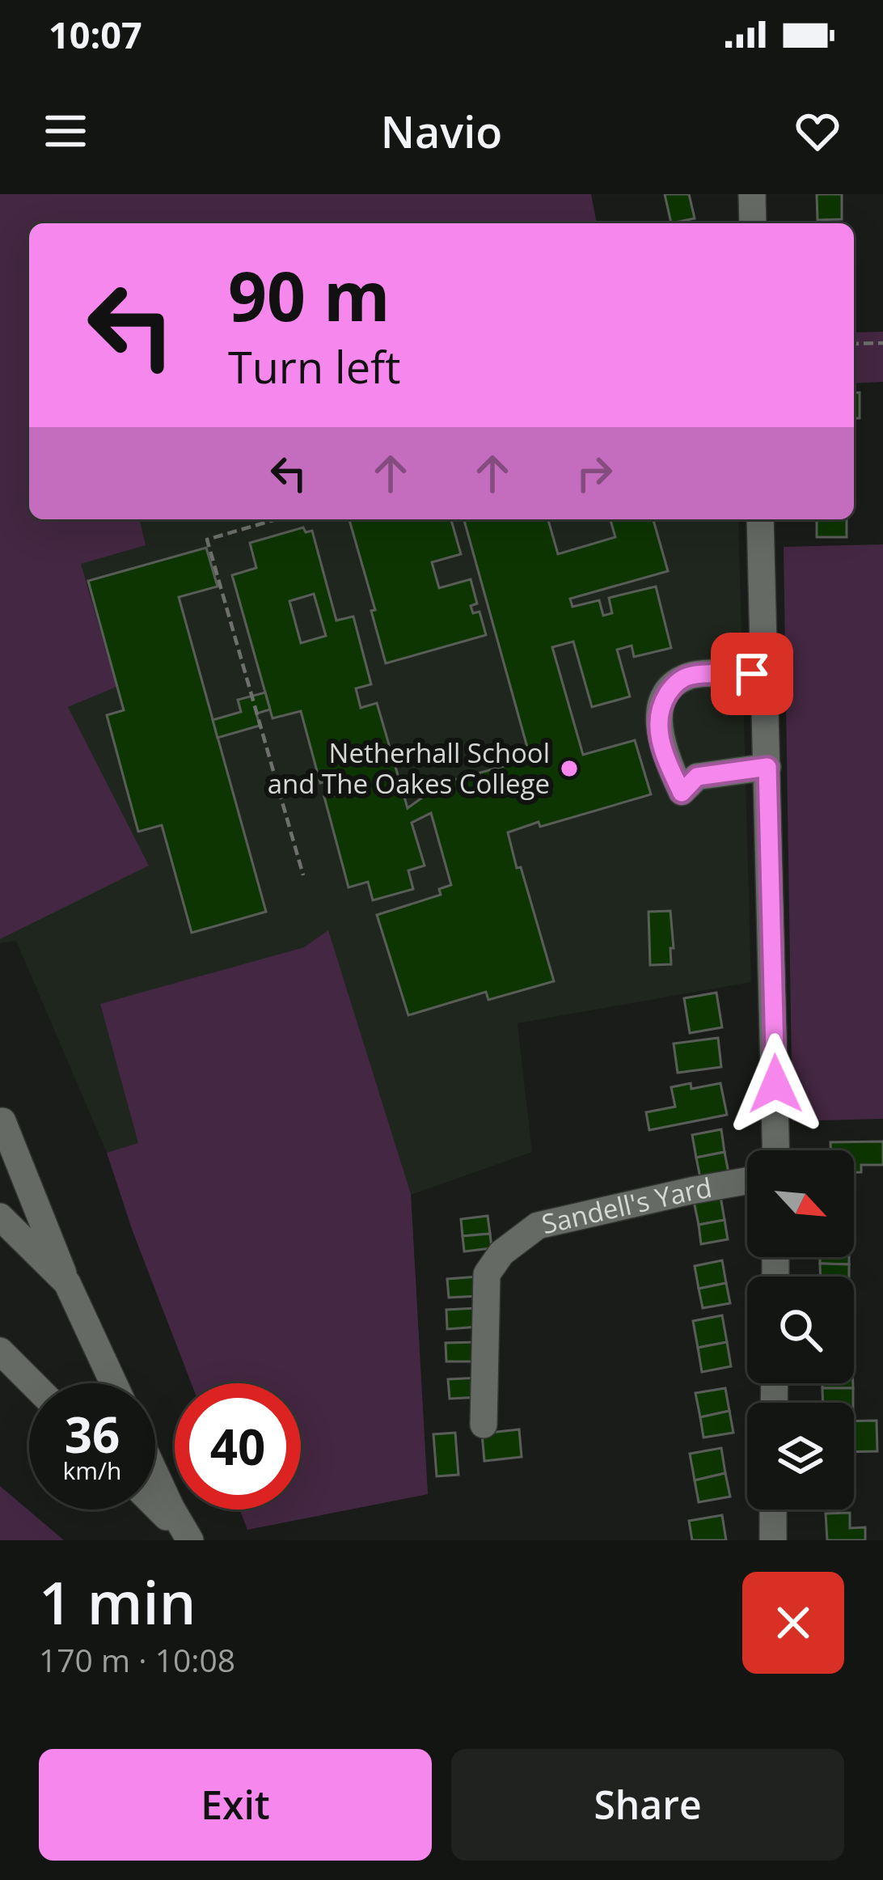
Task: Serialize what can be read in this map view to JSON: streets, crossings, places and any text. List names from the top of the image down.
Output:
{
  "streets": {
    "street": ["Sandell's Yard"]
  },
  "places": ["Netherhall School and The Oakes College"],
  "north": "bottom right",
  "page": {
    "status": "10:07",
    "header": "Navio",
    "turn": ["90 m", "Turn left"],
    "speed": "36 km/h",
    "limit": "40",
    "heading": ["1 min", "170 m · 10:08"],
    "buttons": ["Exit", "Share"]
  }
}
